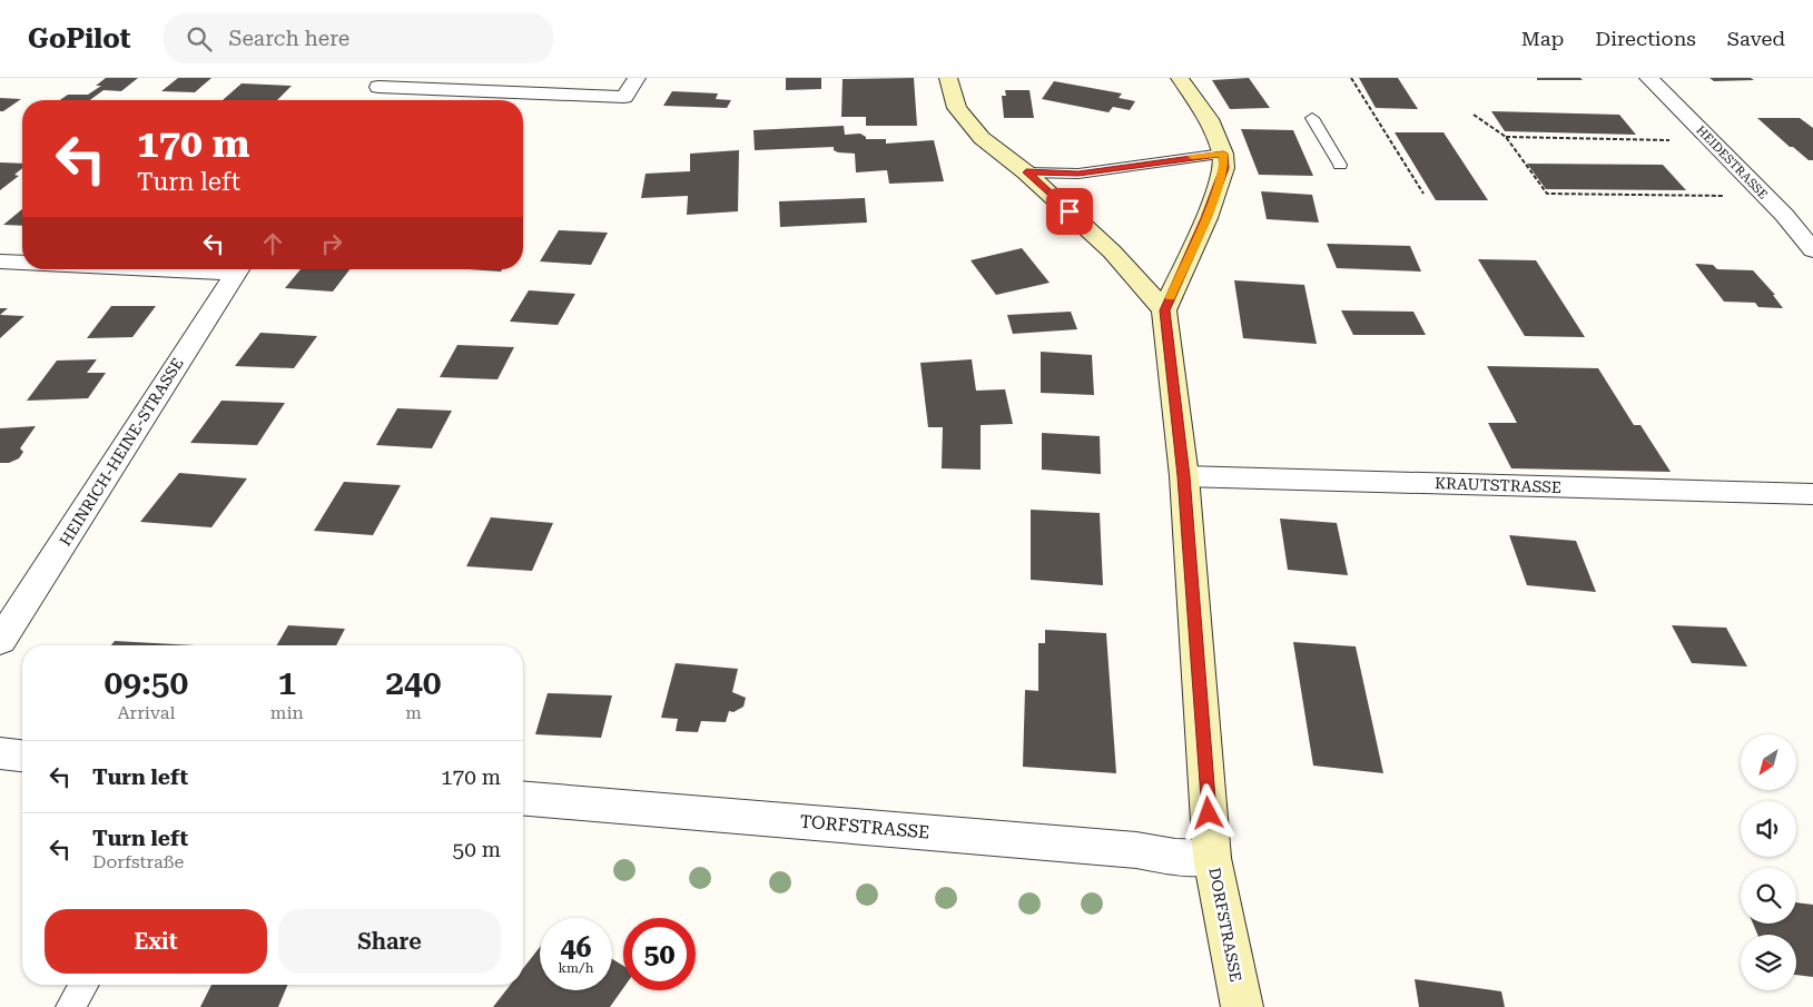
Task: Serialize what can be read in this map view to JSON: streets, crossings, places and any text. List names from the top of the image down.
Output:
{
  "streets": {
    "main road": ["DORFSTRASSE"],
    "street": [
      "HEIDESTRASSE",
      "HEINRICH-HEINE-STRASSE",
      "KRAUTSTRASSE",
      "TORFSTRASSE"
    ]
  },
  "crossings": [
    ["KRAUTSTRASSE", "DORFSTRASSE"],
    ["TORFSTRASSE", "DORFSTRASSE"]
  ],
  "north": "bottom left",
  "page": {
    "header": "GoPilot",
    "search": "Search here",
    "nav": ["Map", "Directions", "Saved"],
    "turn": ["170 m", "Turn left"],
    "eta": [
      "09:50",
      "Arrival",
      "1",
      "min",
      "240",
      "m"
    ],
    "list": [
      {
        "name": "Turn left",
        "value": "170 m"
      },
      {
        "name": "Turn left",
        "note": "Dorfstraße",
        "value": "50 m"
      }
    ],
    "buttons": ["Exit", "Share"],
    "speed": "46 km/h",
    "limit": "50"
  }
}
